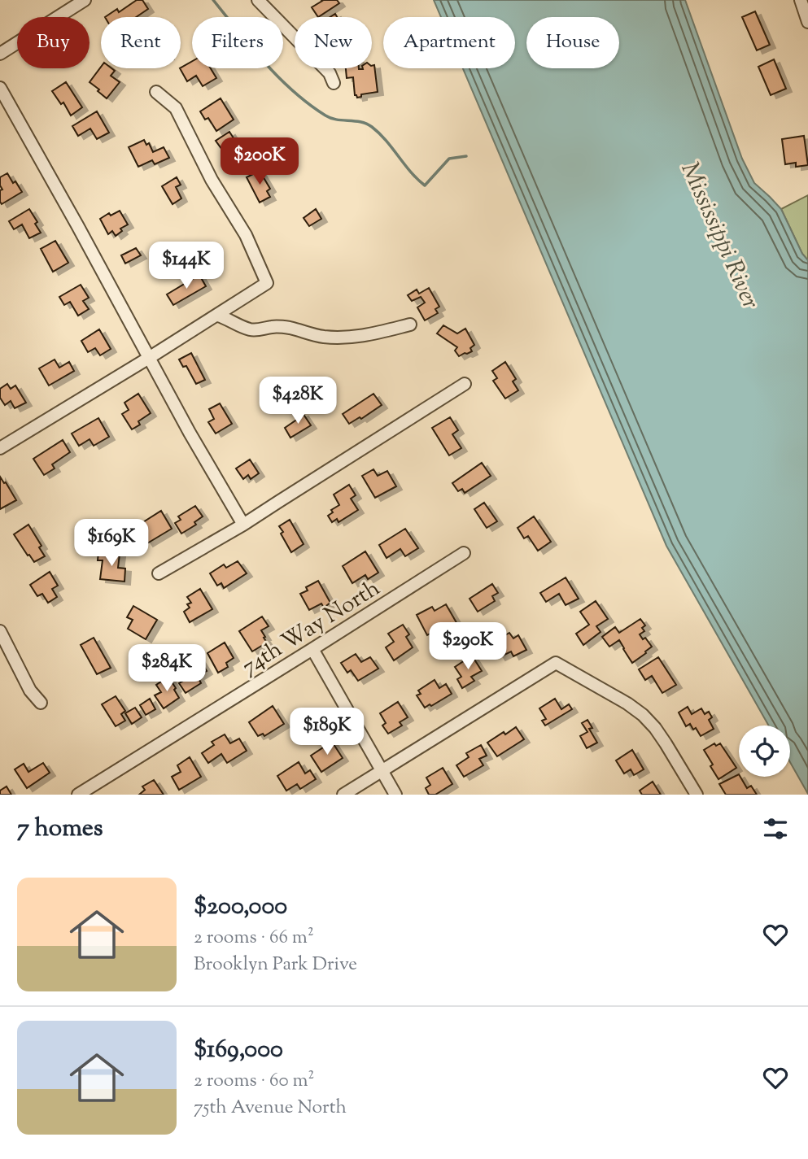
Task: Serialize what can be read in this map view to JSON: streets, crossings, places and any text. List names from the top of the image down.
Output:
{
  "streets": {
    "street": ["74th Way North"]
  },
  "water": ["Mississippi River"],
  "page": {
    "chip": [
      "Buy",
      "Rent",
      "Filters",
      "New",
      "Apartment",
      "House"
    ],
    "price": [
      "$200K",
      "$144K",
      "$428K",
      "$169K",
      "$290K",
      "$284K",
      "$189K"
    ],
    "heading": "7 homes",
    "list": [
      {
        "name": "$200,000",
        "note": "2 rooms · 66 m² · Brooklyn Park Drive"
      },
      {
        "name": "$169,000",
        "note": "2 rooms · 60 m² · 75th Avenue North"
      }
    ]
  }
}
